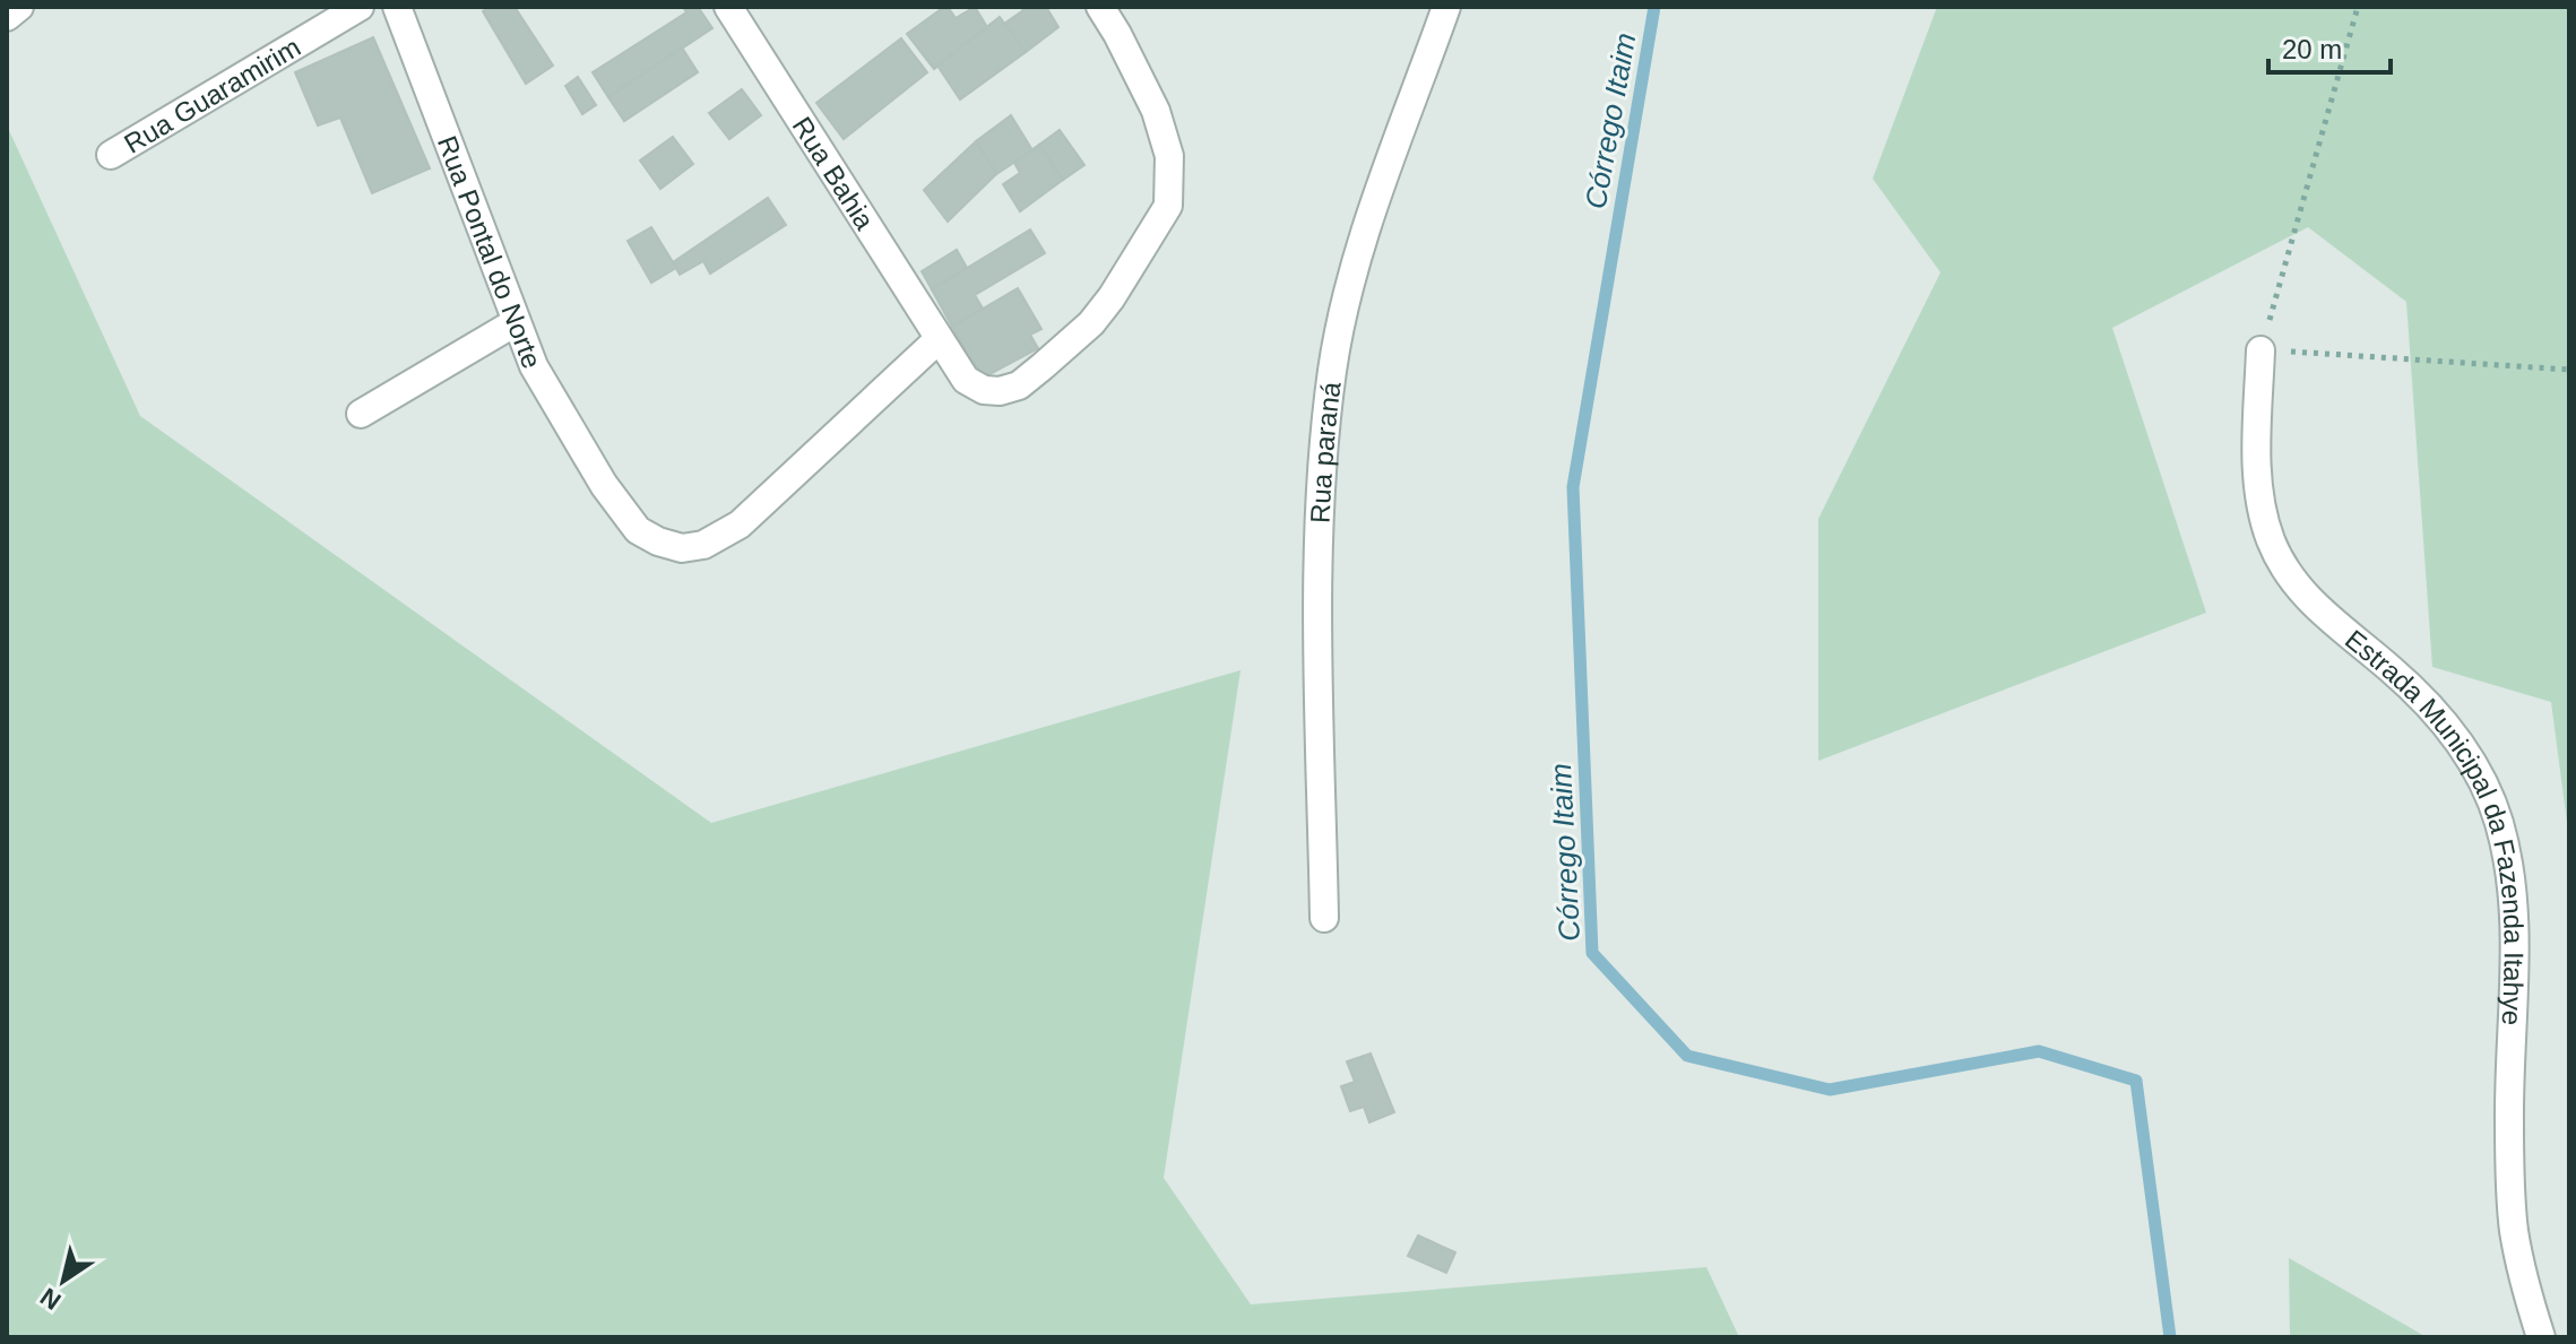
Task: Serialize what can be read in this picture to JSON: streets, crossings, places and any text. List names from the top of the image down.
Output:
{
  "streets": {
    "street": [
      "Rua Guaramirim",
      "Rua Bahia",
      "Rua Pontal do Norte",
      "Rua paraná",
      "Estrada Municipal da Fazenda Itahye"
    ]
  },
  "crossings": [
    ["Rua Bahia", "Rua Pontal do Norte"]
  ],
  "water": ["Córrego Itaim"],
  "scale_bar": "20 m",
  "north": "bottom left"
}
